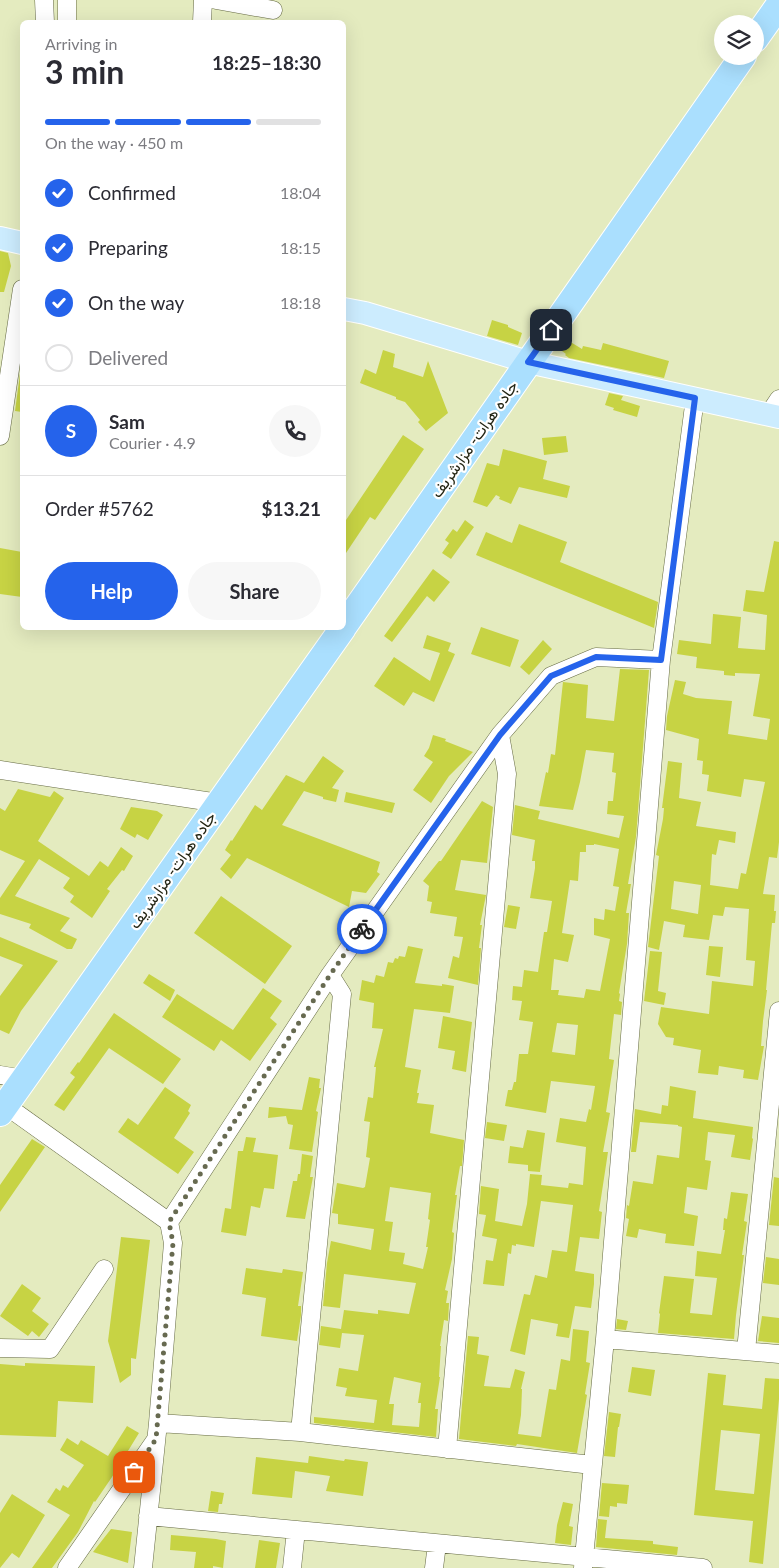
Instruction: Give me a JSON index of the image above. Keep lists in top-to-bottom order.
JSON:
{
  "streets": {
    "highway": ["جاده هرات- مزارشریف"]
  },
  "page": {
    "heading": ["3 min", "Arriving in", "18:25–18:30"],
    "panel": [
      "Sam",
      "Courier · 4.9",
      "Order #5762",
      "$13.21"
    ],
    "bar": "On the way · 450 m",
    "list": [
      ["Confirmed", "18:04"],
      ["Preparing", "18:15"],
      ["On the way", "18:18"],
      "Delivered"
    ],
    "round": "S",
    "buttons": ["Help", "Share"]
  }
}
